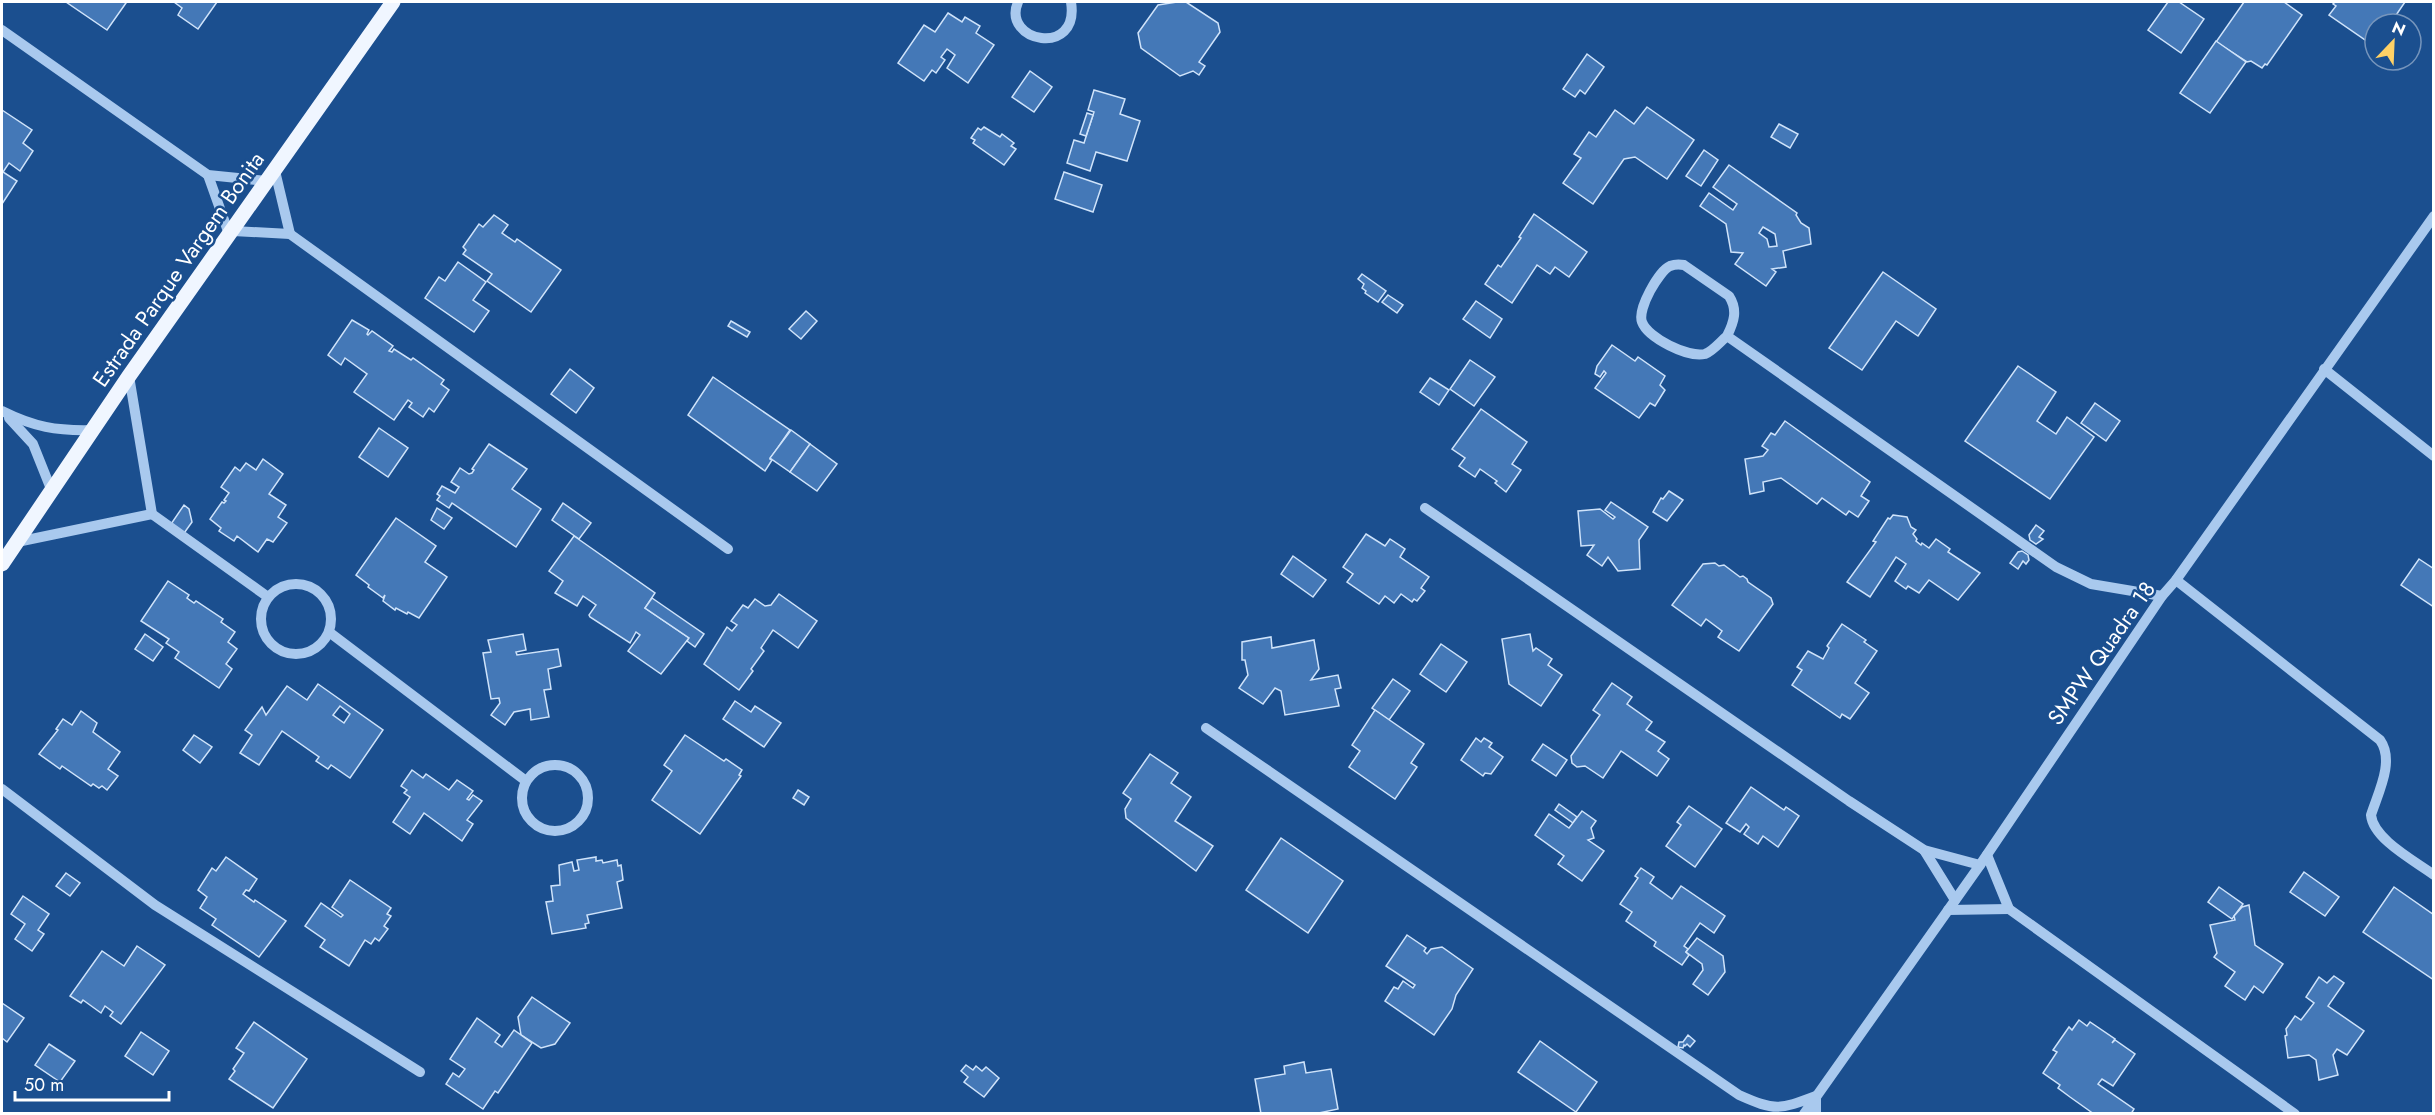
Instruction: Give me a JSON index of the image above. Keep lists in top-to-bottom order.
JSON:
{
  "streets": {
    "main road": ["Estrada Parque Vargem Bonita"],
    "street": ["SMPW Quadra 18"]
  },
  "scale_bar": "50 m",
  "north": "top right"
}
